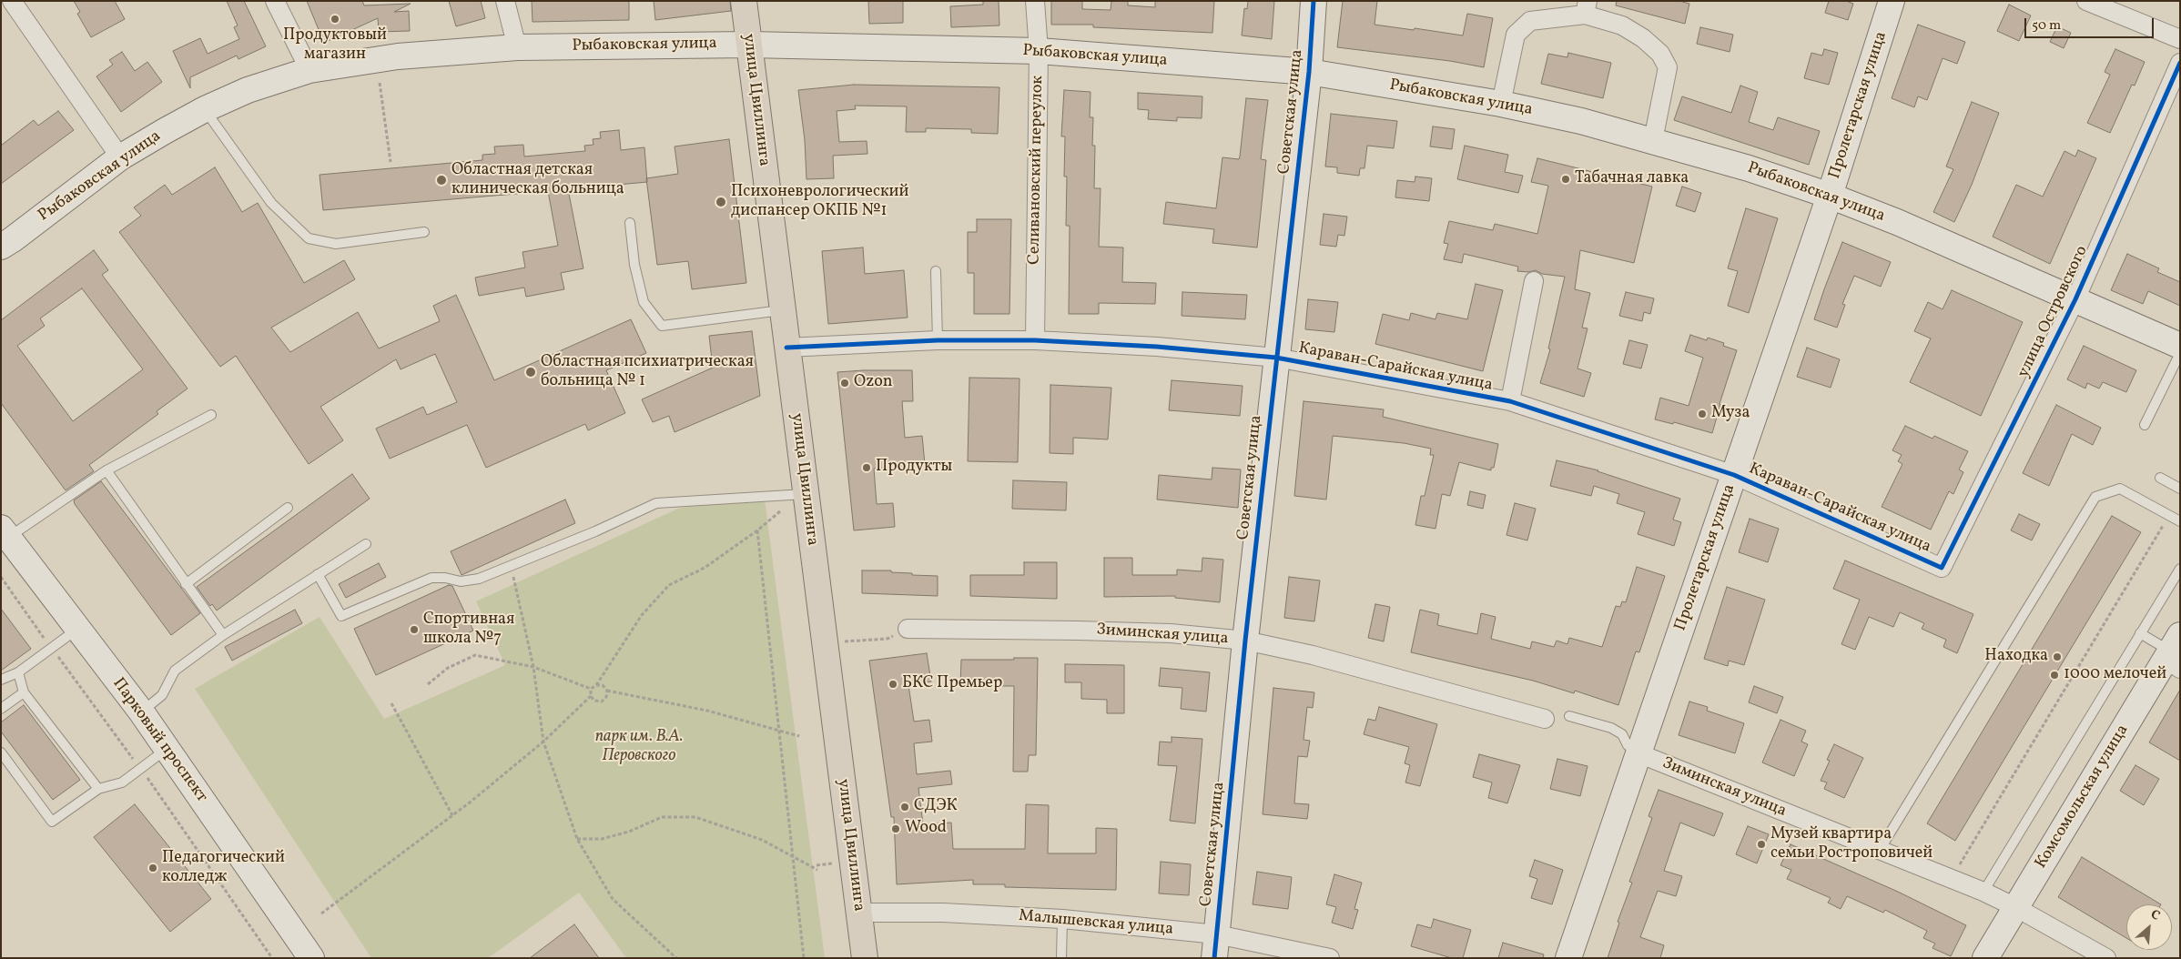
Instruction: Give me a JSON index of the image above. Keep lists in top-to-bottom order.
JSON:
{
  "streets": {
    "main road": [
      "Рыбаковская улица",
      "улица Цвиллинга",
      "Пролетарская улица",
      "Советская улица",
      "Парковый проспект",
      "Комсомольская улица"
    ],
    "street": [
      "Селивановский переулок",
      "улица Островского",
      "Караван-Сарайская улица",
      "Зиминская улица",
      "Малышевская улица"
    ]
  },
  "crossings": [
    ["Рыбаковская улица", "улица Цвиллинга"],
    ["Рыбаковская улица", "Пролетарская улица"],
    ["Рыбаковская улица", "Советская улица"],
    ["Рыбаковская улица", "Селивановский переулок"],
    ["Рыбаковская улица", "улица Островского"],
    ["улица Цвиллинга", "Караван-Сарайская улица"],
    ["улица Цвиллинга", "Малышевская улица"],
    ["Пролетарская улица", "Караван-Сарайская улица"],
    ["Пролетарская улица", "Зиминская улица"],
    ["Советская улица", "Караван-Сарайская улица"],
    ["Советская улица", "Зиминская улица"],
    ["Советская улица", "Малышевская улица"],
    ["Селивановский переулок", "Караван-Сарайская улица"],
    ["улица Островского", "Караван-Сарайская улица"],
    ["Зиминская улица", "Комсомольская улица"]
  ],
  "parks": ["парк им. В.А. Перовского"],
  "places": [
    "Продуктовый магазин",
    "Табачная лавка",
    "Областная детская клиническая больница",
    "Психоневрологический диспансер ОКПБ №1",
    "Областная психиатрическая больница № 1",
    "Ozon",
    "Муза",
    "Продукты",
    "Спортивная школа №7",
    "Находка",
    "1000 мелочей",
    "БКС Премьер",
    "СДЭК",
    "Wood",
    "Музей квартира семьи Ростроповичей",
    "Педагогический колледж"
  ],
  "scale_bar": "50 m",
  "north": "top right"
}
